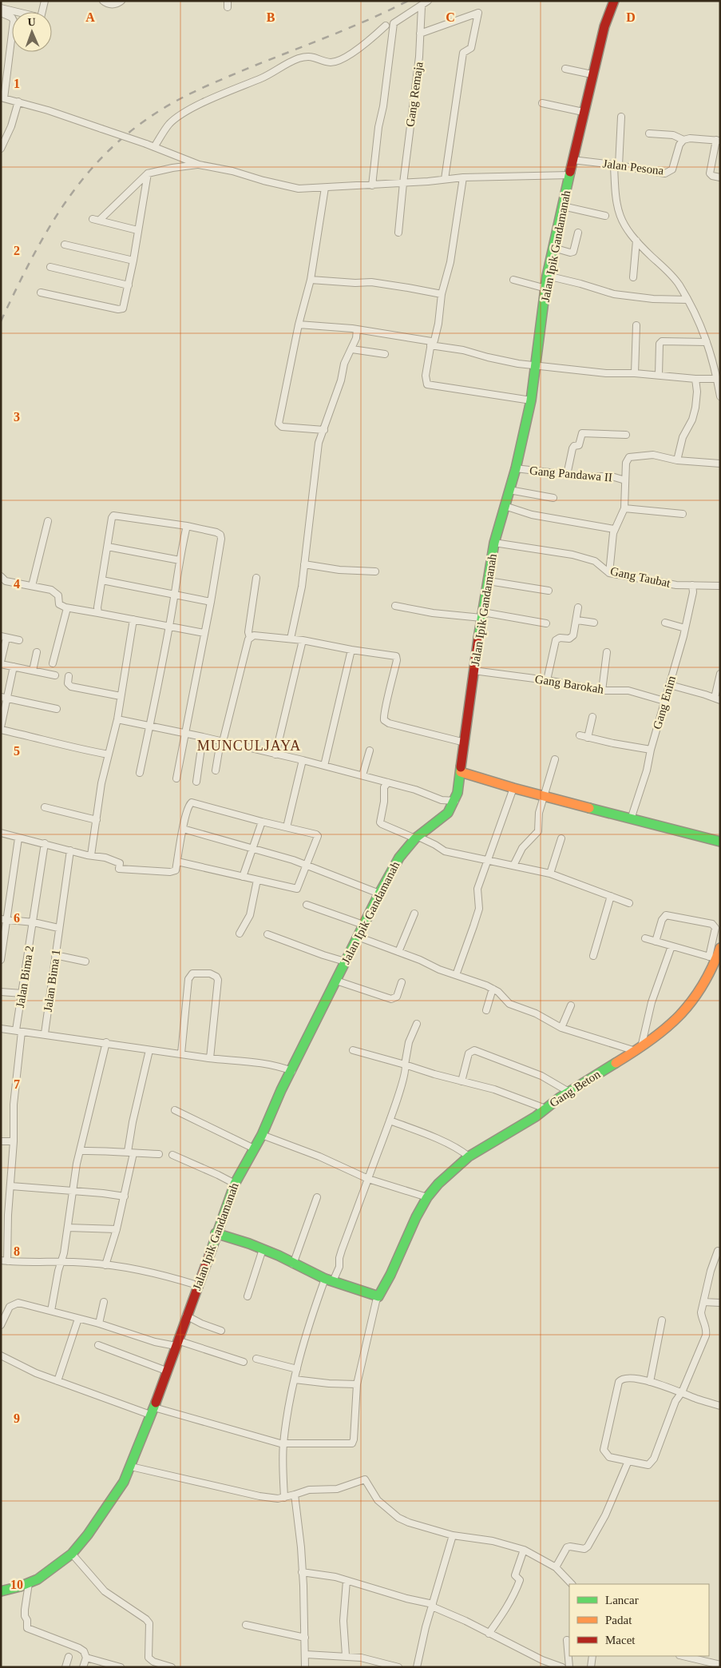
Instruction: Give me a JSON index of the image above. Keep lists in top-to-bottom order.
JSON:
{
  "streets": {
    "street": [
      "Gang Remaja",
      "Jalan Pesona",
      "Jalan Ipik Gandamanah",
      "Gang Pandawa II",
      "Gang Taubat",
      "Gang Barokah",
      "Gang Enim",
      "Jalan Bima 2",
      "Jalan Bima 1",
      "Gang Beton"
    ]
  },
  "crossings": [
    ["Jalan Pesona", "Jalan Ipik Gandamanah"],
    ["Jalan Ipik Gandamanah", "Gang Pandawa II"],
    ["Jalan Ipik Gandamanah", "Gang Taubat"],
    ["Jalan Ipik Gandamanah", "Gang Barokah"],
    ["Gang Taubat", "Gang Enim"],
    ["Gang Barokah", "Gang Enim"]
  ],
  "districts": ["MUNCULJAYA"],
  "legend": ["Lancar", "Padat", "Macet"],
  "north": "top",
  "grid": {
    "columns": [
      "A",
      "B",
      "C",
      "D"
    ],
    "rows": [
      "1",
      "2",
      "3",
      "4",
      "5",
      "6",
      "7",
      "8",
      "9",
      "10"
    ]
  }
}
